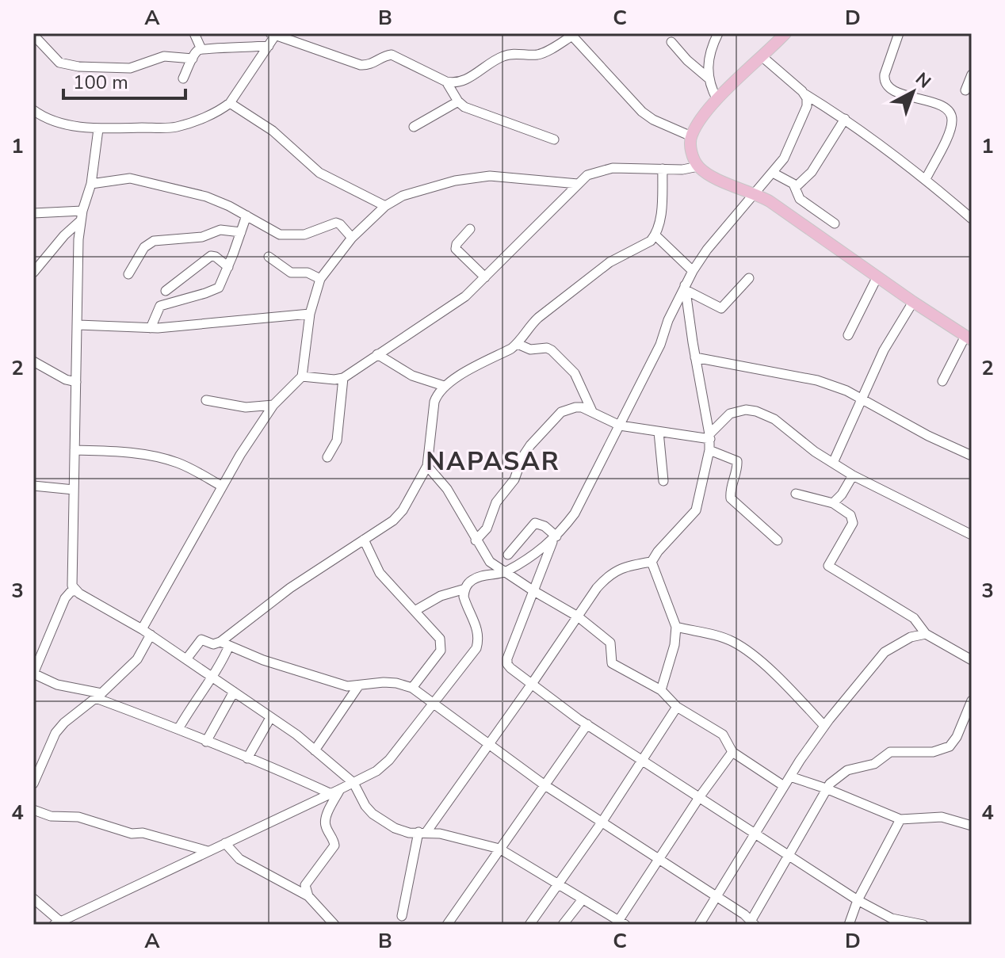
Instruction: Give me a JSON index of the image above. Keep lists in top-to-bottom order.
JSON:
{
  "districts": ["NAPASAR"],
  "scale_bar": "100 m",
  "north": "top right",
  "grid": {
    "columns": [
      "A",
      "B",
      "C",
      "D"
    ],
    "rows": [
      "1",
      "2",
      "3",
      "4"
    ]
  }
}
